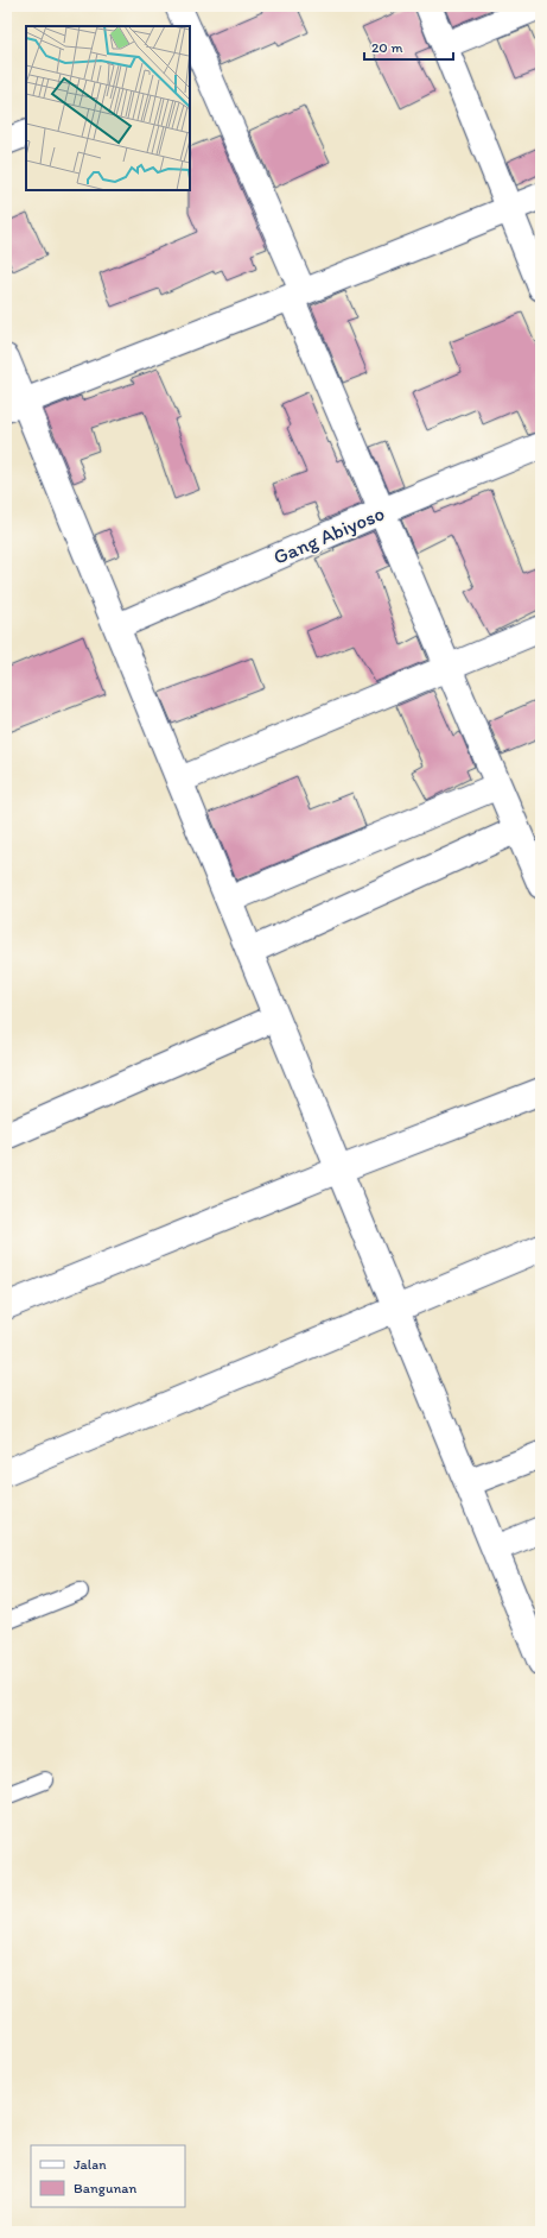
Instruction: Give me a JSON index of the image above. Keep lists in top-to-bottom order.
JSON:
{
  "streets": {
    "street": ["Gang Abiyoso"]
  },
  "legend": ["Jalan", "Bangunan"],
  "scale_bar": "20 m"
}
